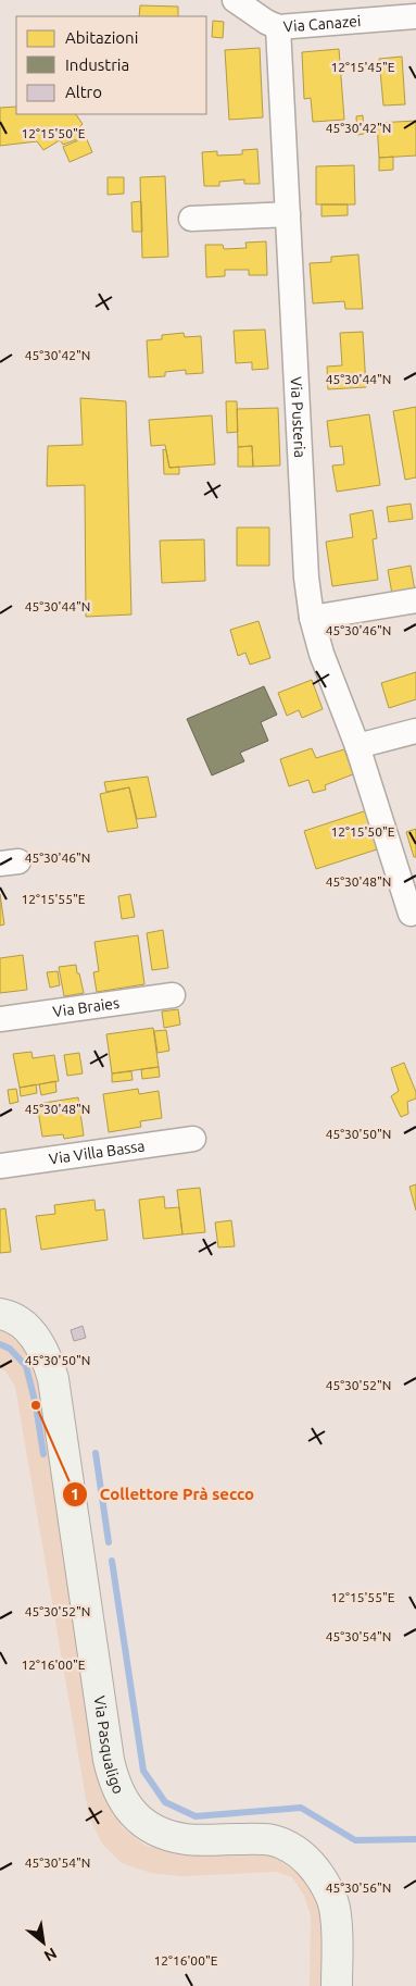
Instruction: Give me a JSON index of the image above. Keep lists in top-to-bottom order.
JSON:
{
  "streets": {
    "street": [
      "Via Canazei",
      "Via Pusteria",
      "Via Braies",
      "Via Villa Bassa",
      "Via Pasqualigo"
    ]
  },
  "crossings": [
    ["Via Canazei", "Via Pusteria"]
  ],
  "places": ["Collettore Prà secco"],
  "legend": ["Abitazioni", "Industria", "Altro"],
  "north": "bottom right",
  "coordinates": [
    "12°15'45\"E",
    "45°30'42\"N",
    "12°15'50\"E",
    "45°30'44\"N",
    "45°30'46\"N",
    "45°30'48\"N",
    "12°15'55\"E",
    "45°30'50\"N",
    "45°30'52\"N",
    "45°30'54\"N",
    "12°16'00\"E",
    "45°30'56\"N"
  ]
}
